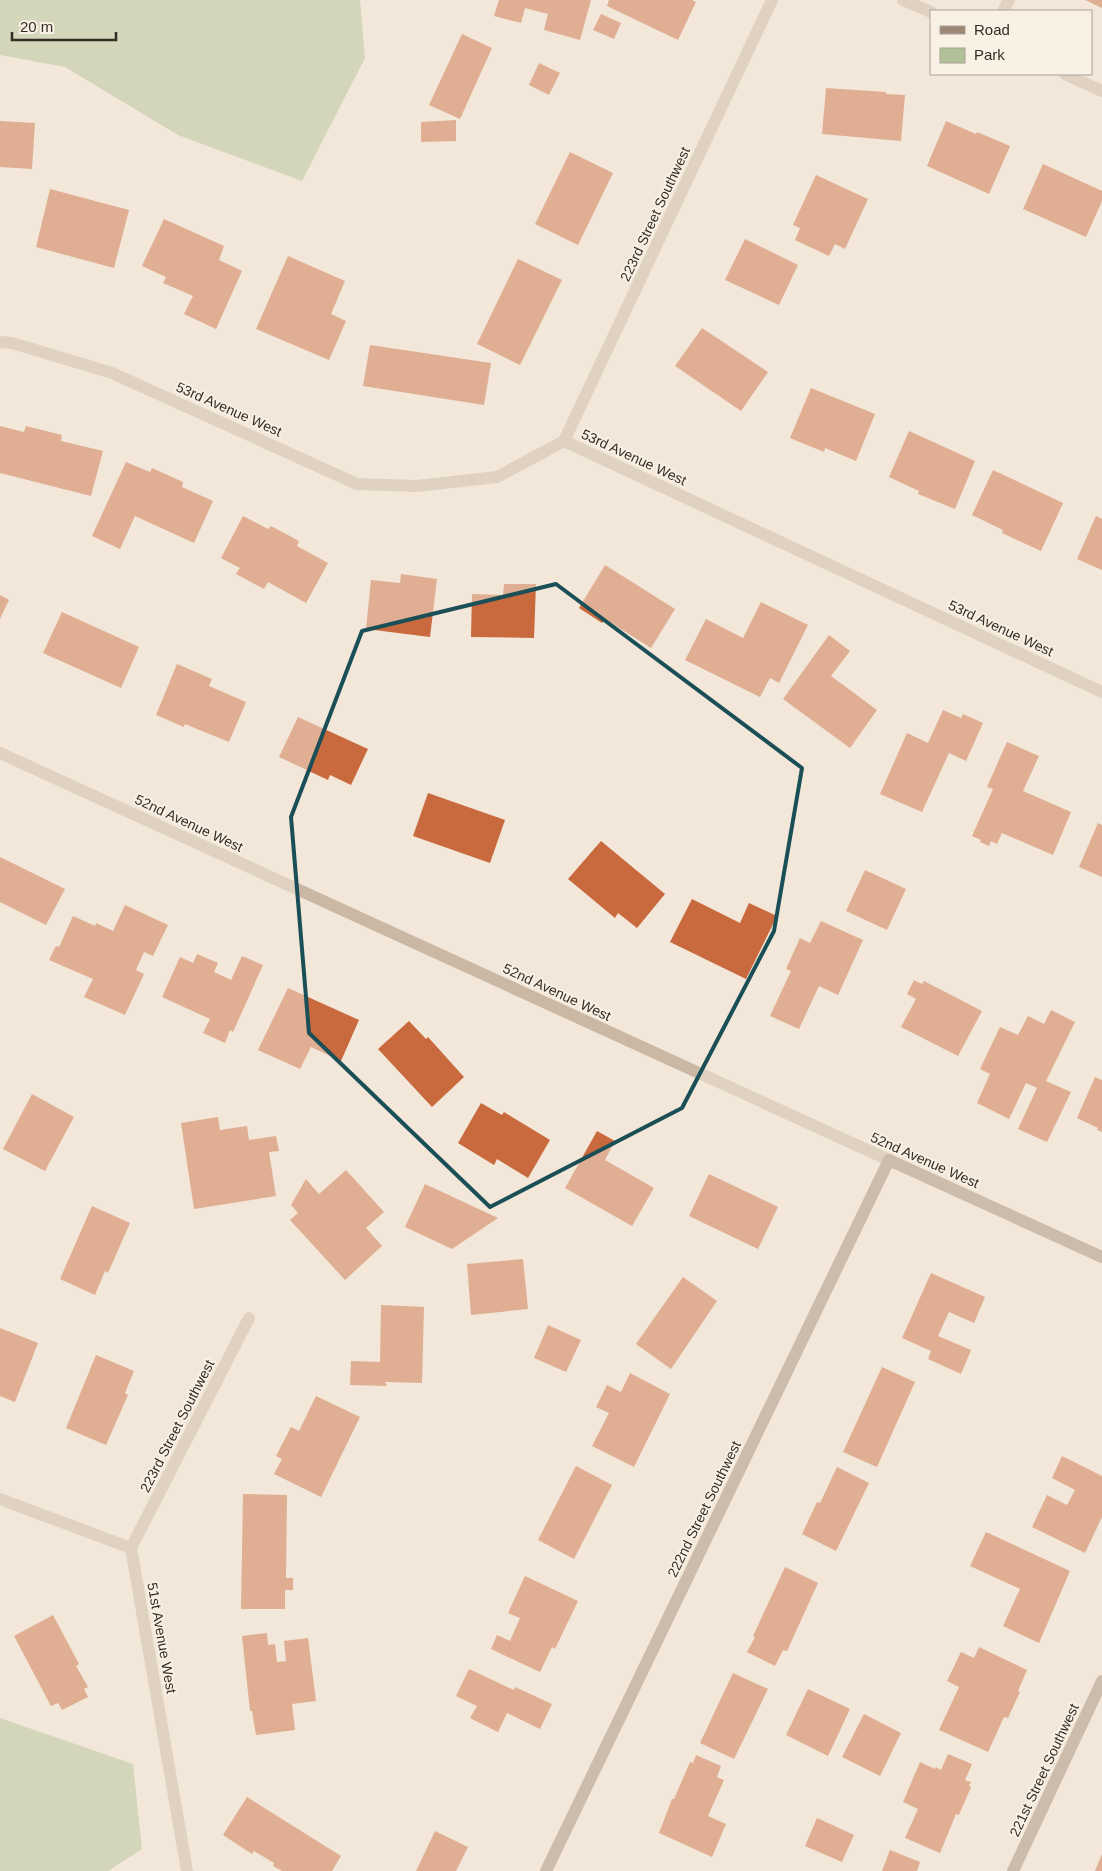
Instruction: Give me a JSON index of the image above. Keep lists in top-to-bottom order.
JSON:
{
  "streets": {
    "street": [
      "223rd Street Southwest",
      "53rd Avenue West",
      "52nd Avenue West",
      "222nd Street Southwest",
      "51st Avenue West",
      "221st Street Southwest"
    ]
  },
  "crossings": [
    ["223rd Street Southwest", "53rd Avenue West"],
    ["223rd Street Southwest", "51st Avenue West"],
    ["52nd Avenue West", "222nd Street Southwest"]
  ],
  "legend": ["Road", "Park"],
  "scale_bar": "20 m"
}
